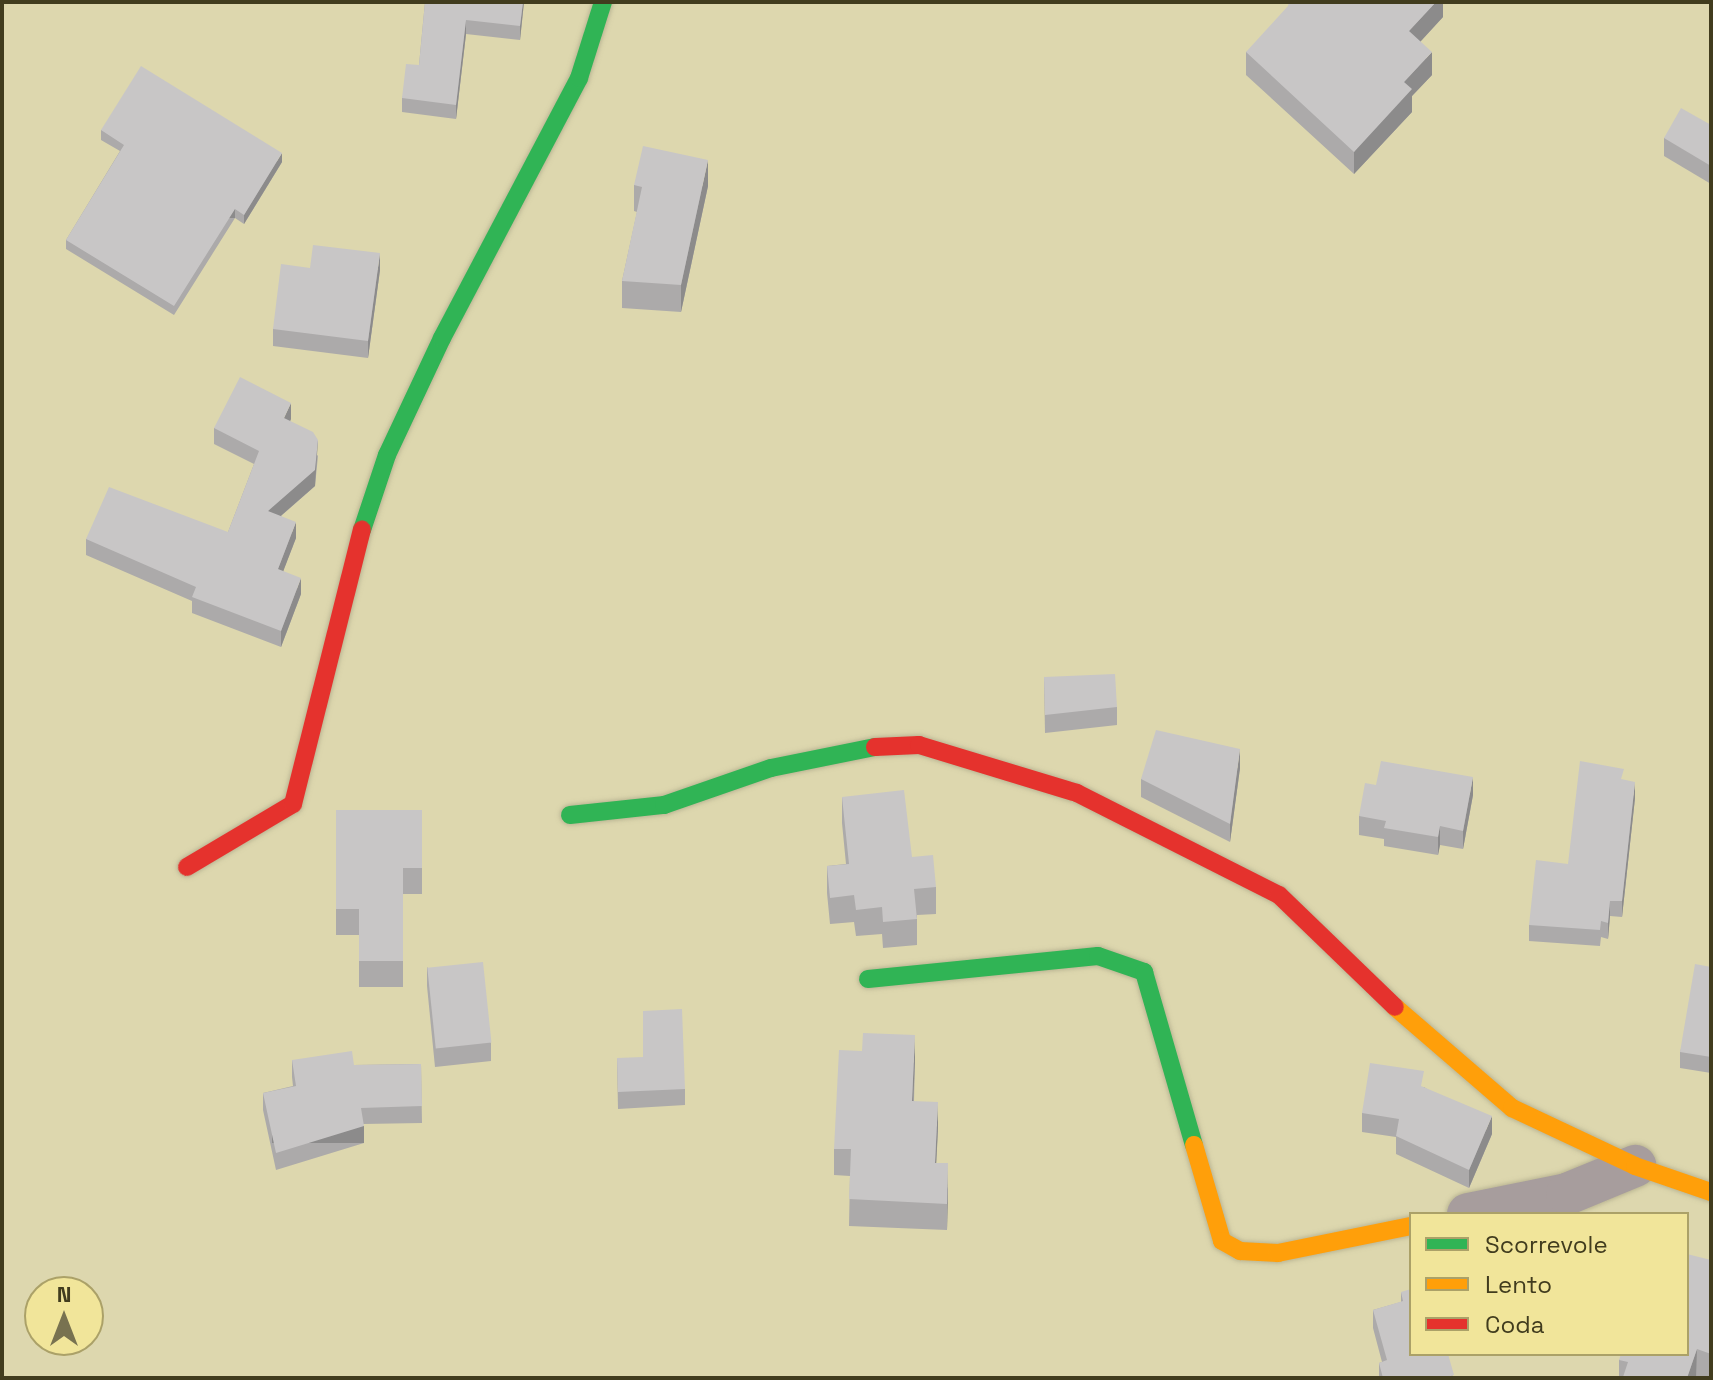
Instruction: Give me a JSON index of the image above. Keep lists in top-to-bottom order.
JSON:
{
  "legend": ["Scorrevole", "Lento", "Coda"],
  "north": "top"
}
